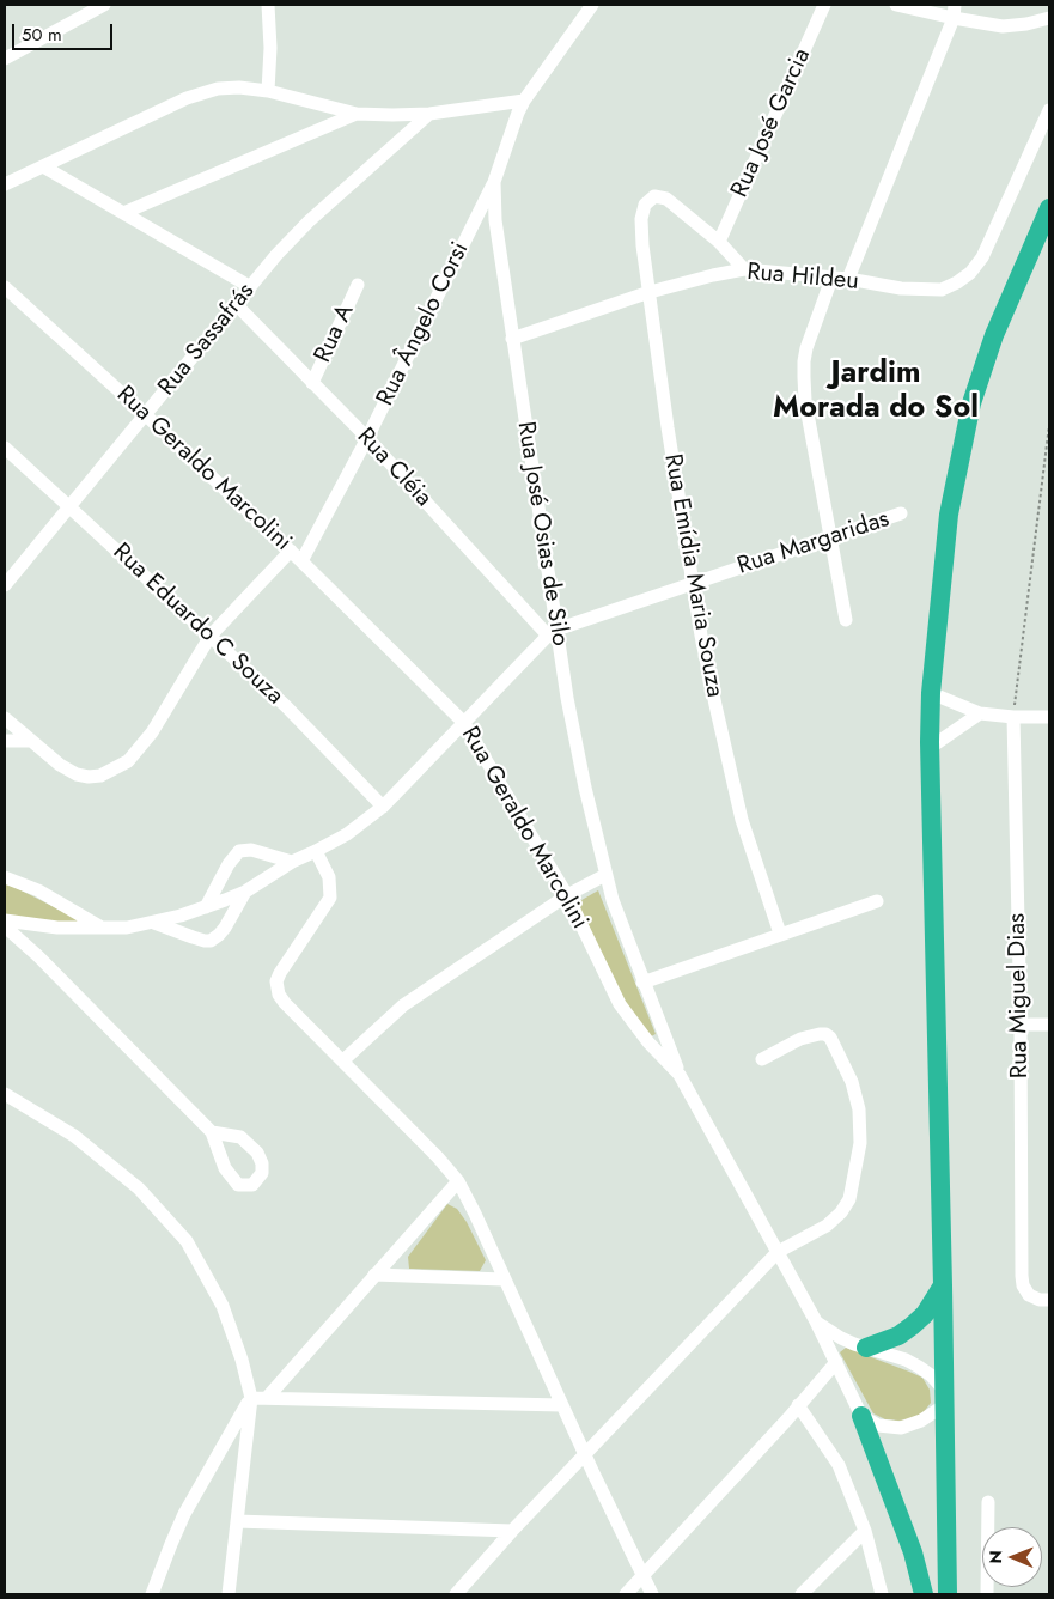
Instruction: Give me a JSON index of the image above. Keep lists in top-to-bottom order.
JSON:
{
  "streets": {
    "street": [
      "Rua José Garcia",
      "Rua Hildeu",
      "Rua Ângelo Corsi",
      "Rua A",
      "Rua Sassafrás",
      "Rua Cléia",
      "Rua Geraldo Marcolini",
      "Rua José Osias de Silo",
      "Rua Margaridas",
      "Rua Emídia Maria Souza",
      "Rua Eduardo C Souza",
      "Rua Miguel Dias"
    ]
  },
  "crossings": [
    ["Rua José Garcia", "Rua Emídia Maria Souza"],
    ["Rua Hildeu", "Rua José Osias de Silo"],
    ["Rua Hildeu", "Rua Emídia Maria Souza"],
    ["Rua Ângelo Corsi", "Rua Cléia"],
    ["Rua Ângelo Corsi", "Rua Geraldo Marcolini"],
    ["Rua Ângelo Corsi", "Rua José Osias de Silo"],
    ["Rua A", "Rua Cléia"],
    ["Rua Sassafrás", "Rua Cléia"],
    ["Rua Sassafrás", "Rua Geraldo Marcolini"],
    ["Rua Sassafrás", "Rua Eduardo C Souza"],
    ["Rua Cléia", "Rua José Osias de Silo"],
    ["Rua Cléia", "Rua Margaridas"],
    ["Rua Geraldo Marcolini", "Rua José Osias de Silo"],
    ["Rua José Osias de Silo", "Rua Margaridas"],
    ["Rua Margaridas", "Rua Emídia Maria Souza"]
  ],
  "districts": ["Jardim Morada do Sol"],
  "scale_bar": "50 m",
  "north": "left"
}
